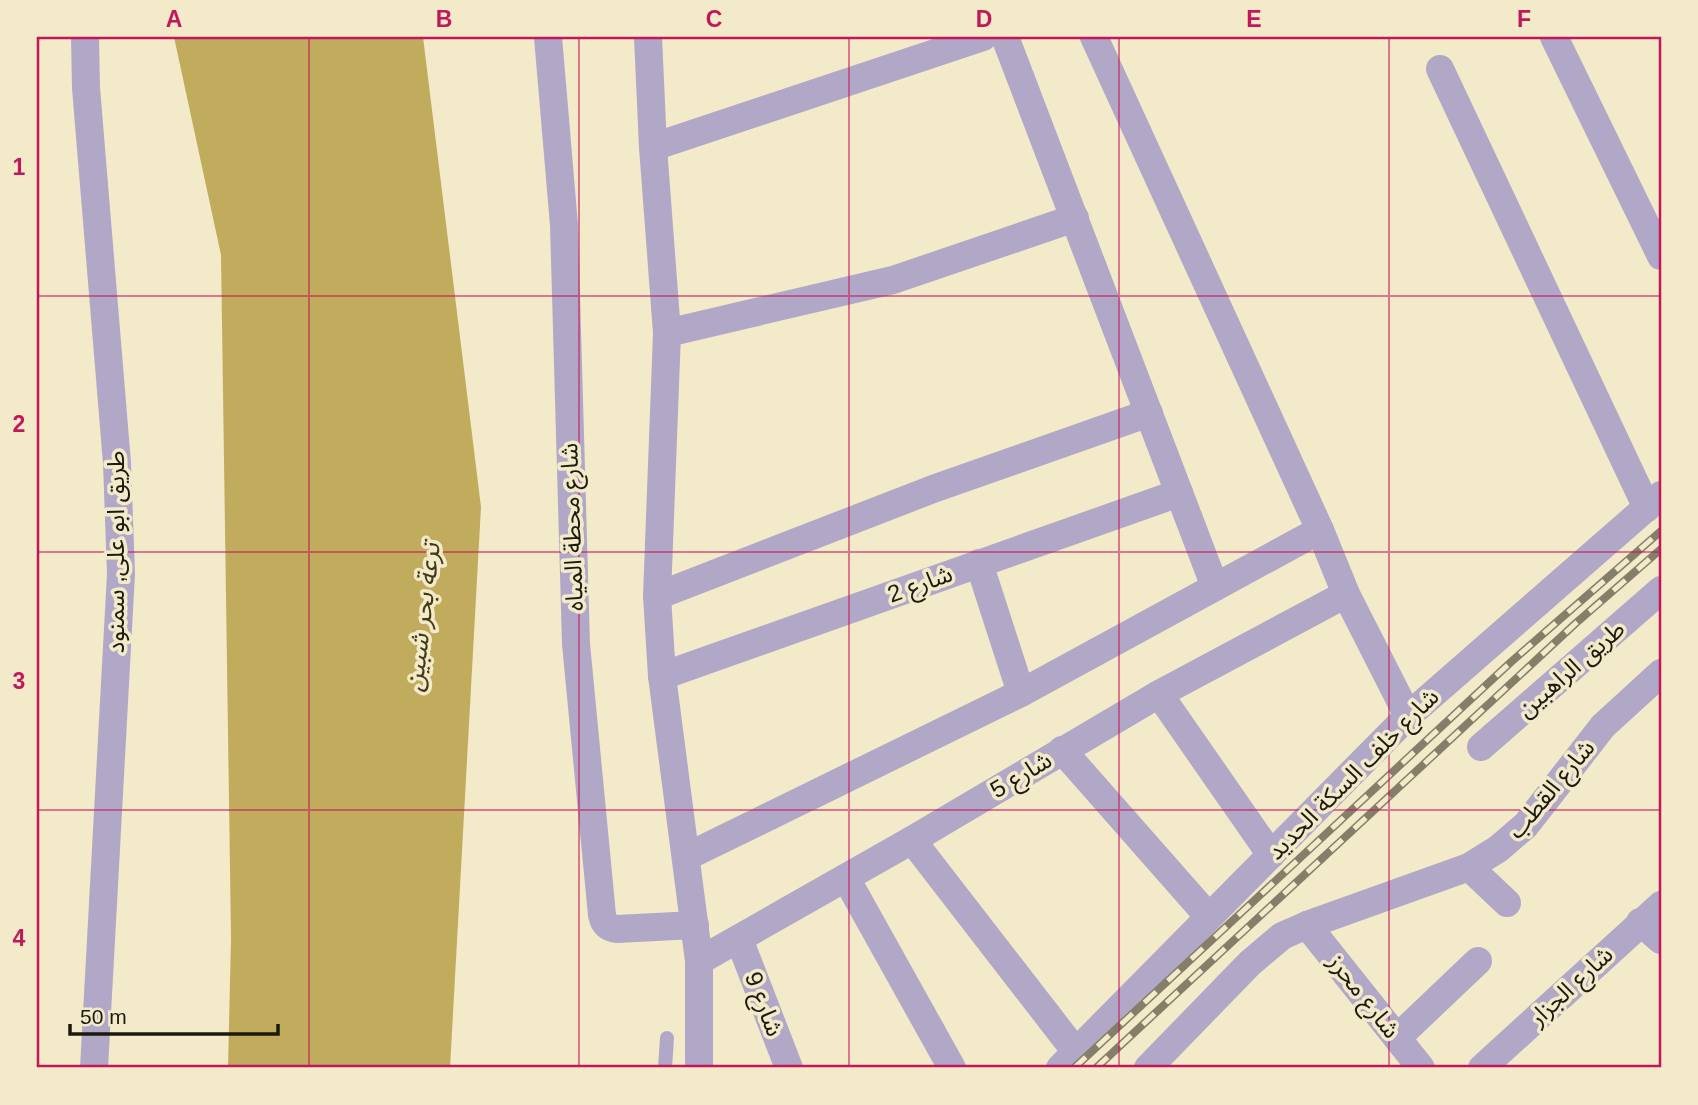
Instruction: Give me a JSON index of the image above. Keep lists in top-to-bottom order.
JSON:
{
  "streets": {
    "street": [
      "شارع محطة المياه",
      "طريق ابو على, سمنود",
      "شارع 2",
      "طريق الراهبين",
      "شارع خلف السكة الحديد",
      "شارع 5",
      "شارع القطب",
      "شارع الجزار",
      "شارع محرز",
      "شارع 9"
    ]
  },
  "crossings": [
    ["شارع 5", "شارع 9"],
    ["شارع القطب", "شارع محرز"]
  ],
  "water": ["ترعة بحر شبين"],
  "scale_bar": "50 m",
  "grid": {
    "columns": [
      "A",
      "B",
      "C",
      "D",
      "E",
      "F"
    ],
    "rows": [
      "1",
      "2",
      "3",
      "4"
    ]
  }
}
